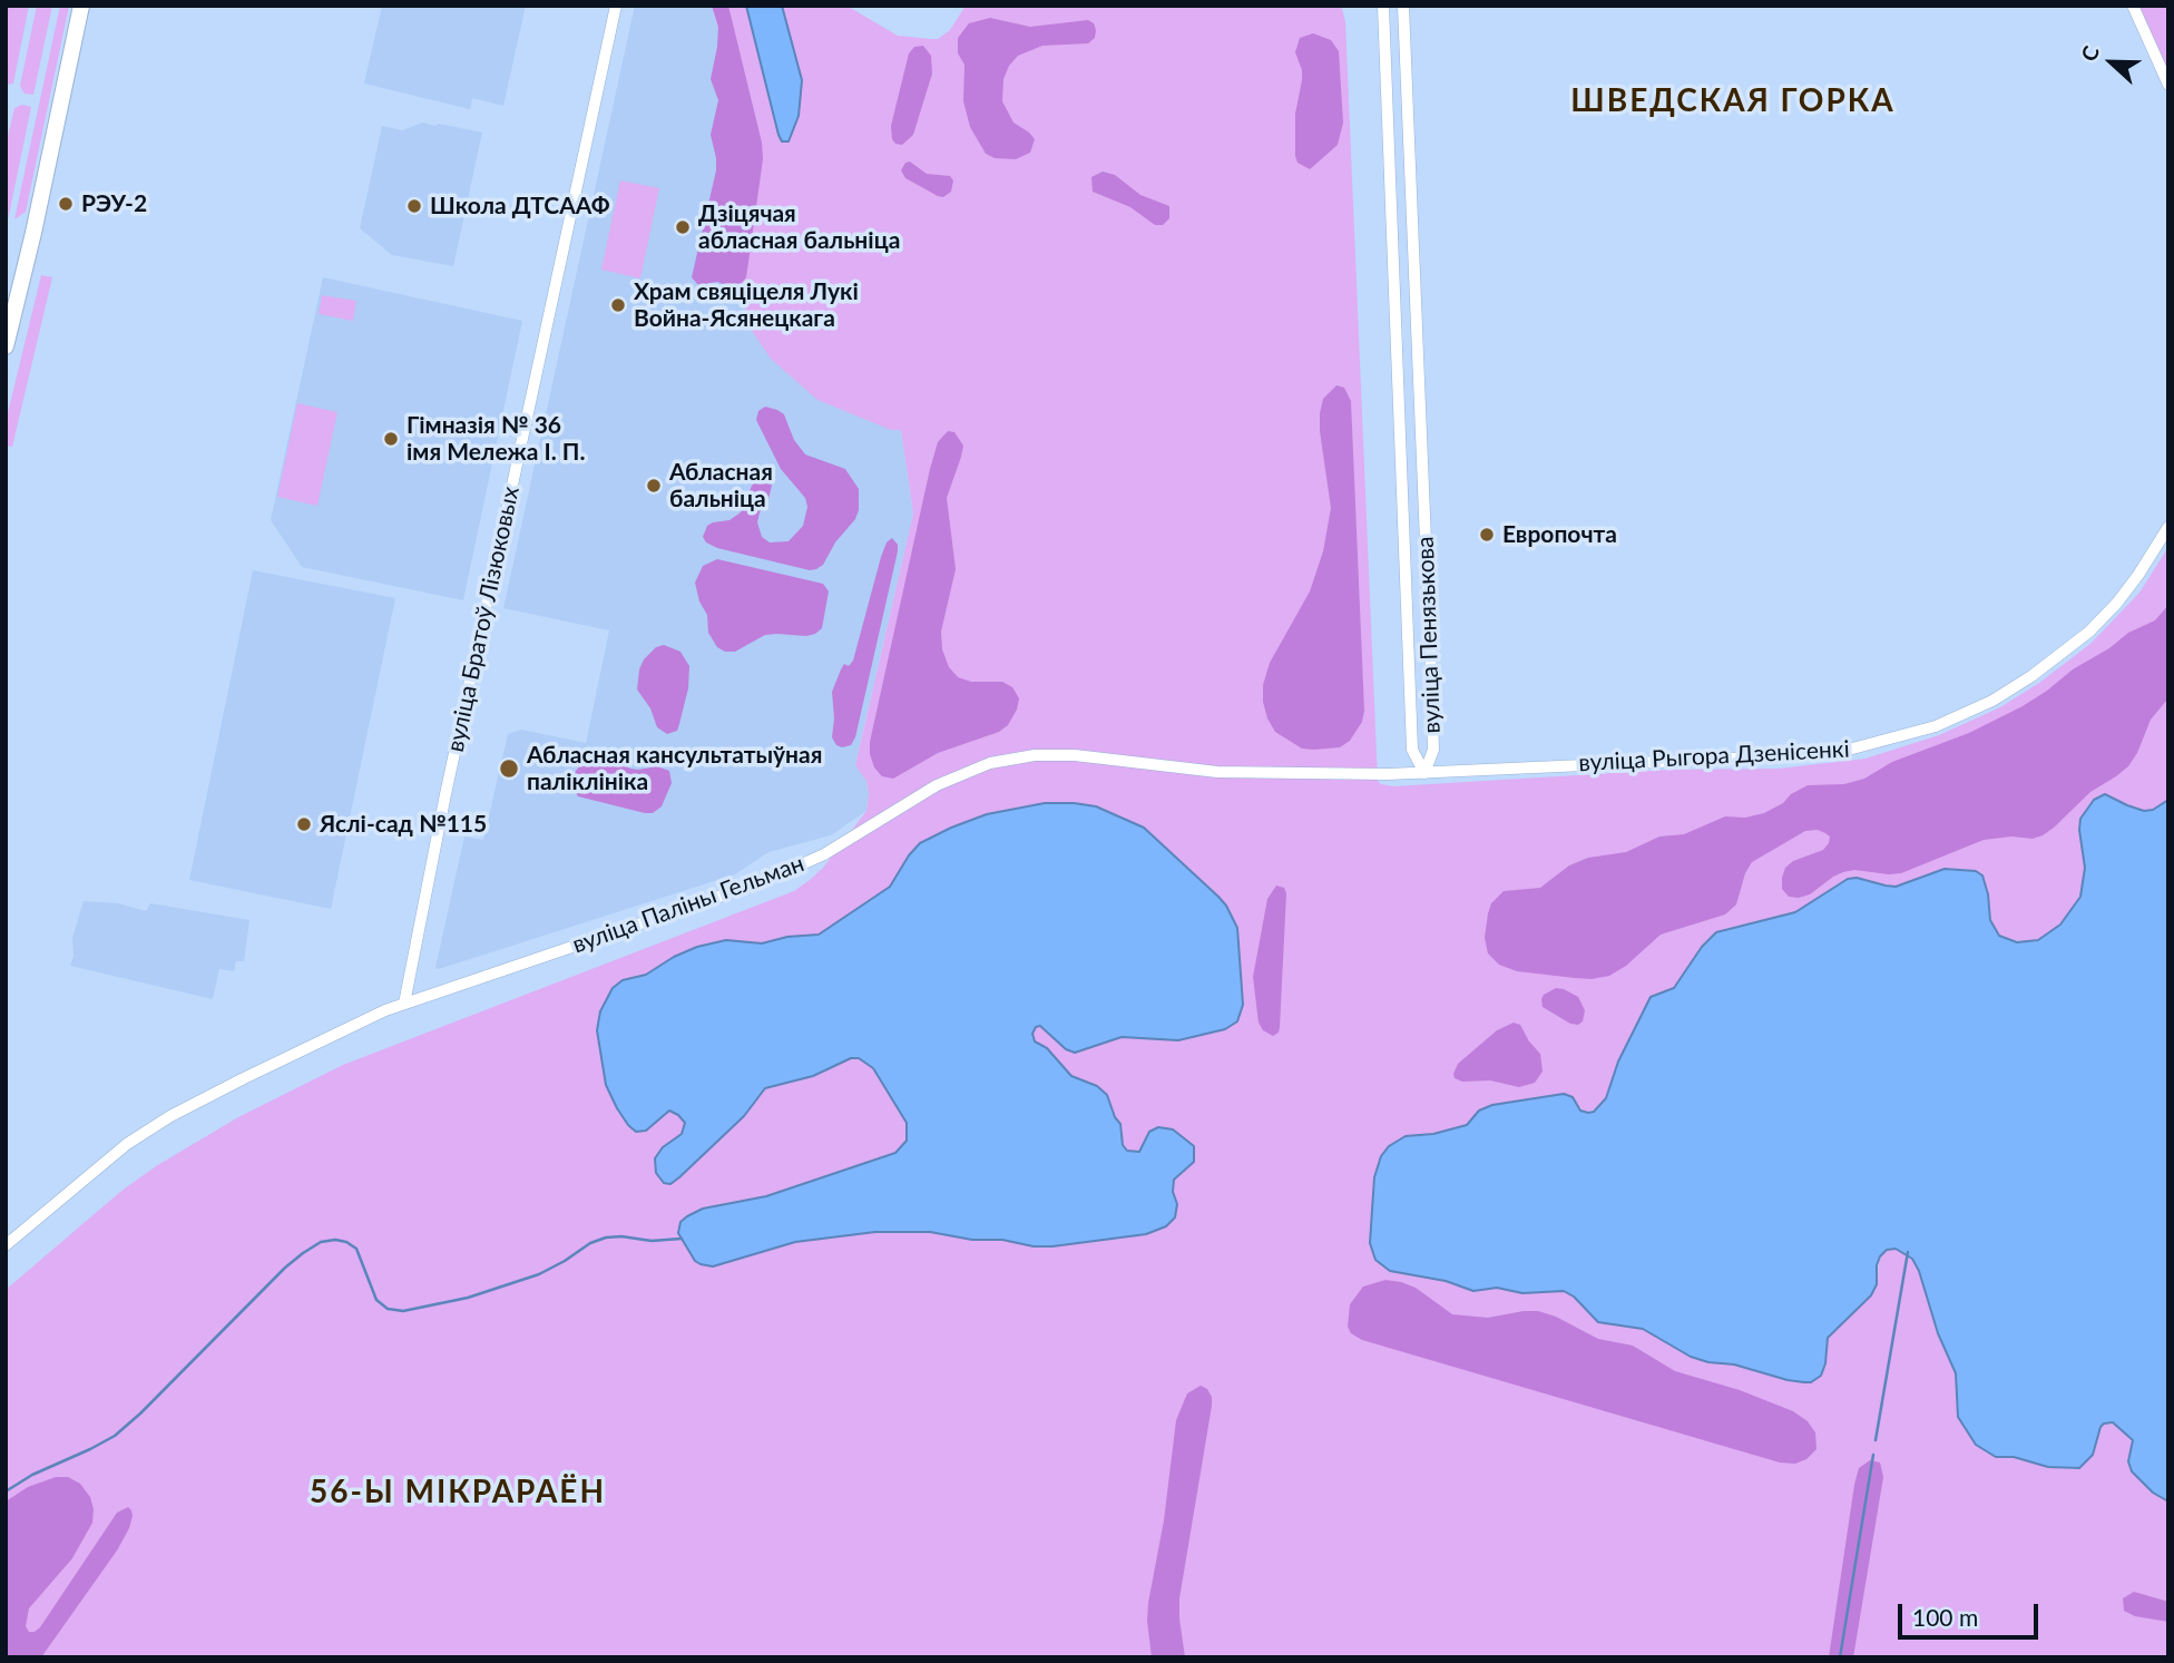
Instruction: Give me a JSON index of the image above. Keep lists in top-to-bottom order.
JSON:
{
  "streets": {
    "street": [
      "вуліца Братоў Лізюковых",
      "вуліца Пенязькова",
      "вуліца Рыгора Дзенісенкі",
      "вуліца Паліны Гельман"
    ]
  },
  "crossings": [
    ["вуліца Братоў Лізюковых", "вуліца Паліны Гельман"],
    ["вуліца Пенязькова", "вуліца Рыгора Дзенісенкі"],
    ["вуліца Пенязькова", "вуліца Паліны Гельман"],
    ["вуліца Рыгора Дзенісенкі", "вуліца Паліны Гельман"]
  ],
  "districts": ["ШВЕДСКАЯ ГОРКА", "56-Ы МІКРАРАЁН"],
  "places": [
    "РЭУ-2",
    "Школа ДТСААФ",
    "Дзіцячая абласная бальніца",
    "Храм свяціцеля Лукі Война-Ясянецкага",
    "Гімназія № 36 імя Мележа І. П.",
    "Абласная бальніца",
    "Европочта",
    "Абласная кансультатыўная паліклініка",
    "Яслі-сад №115"
  ],
  "scale_bar": "100 m",
  "north": "left"
}
